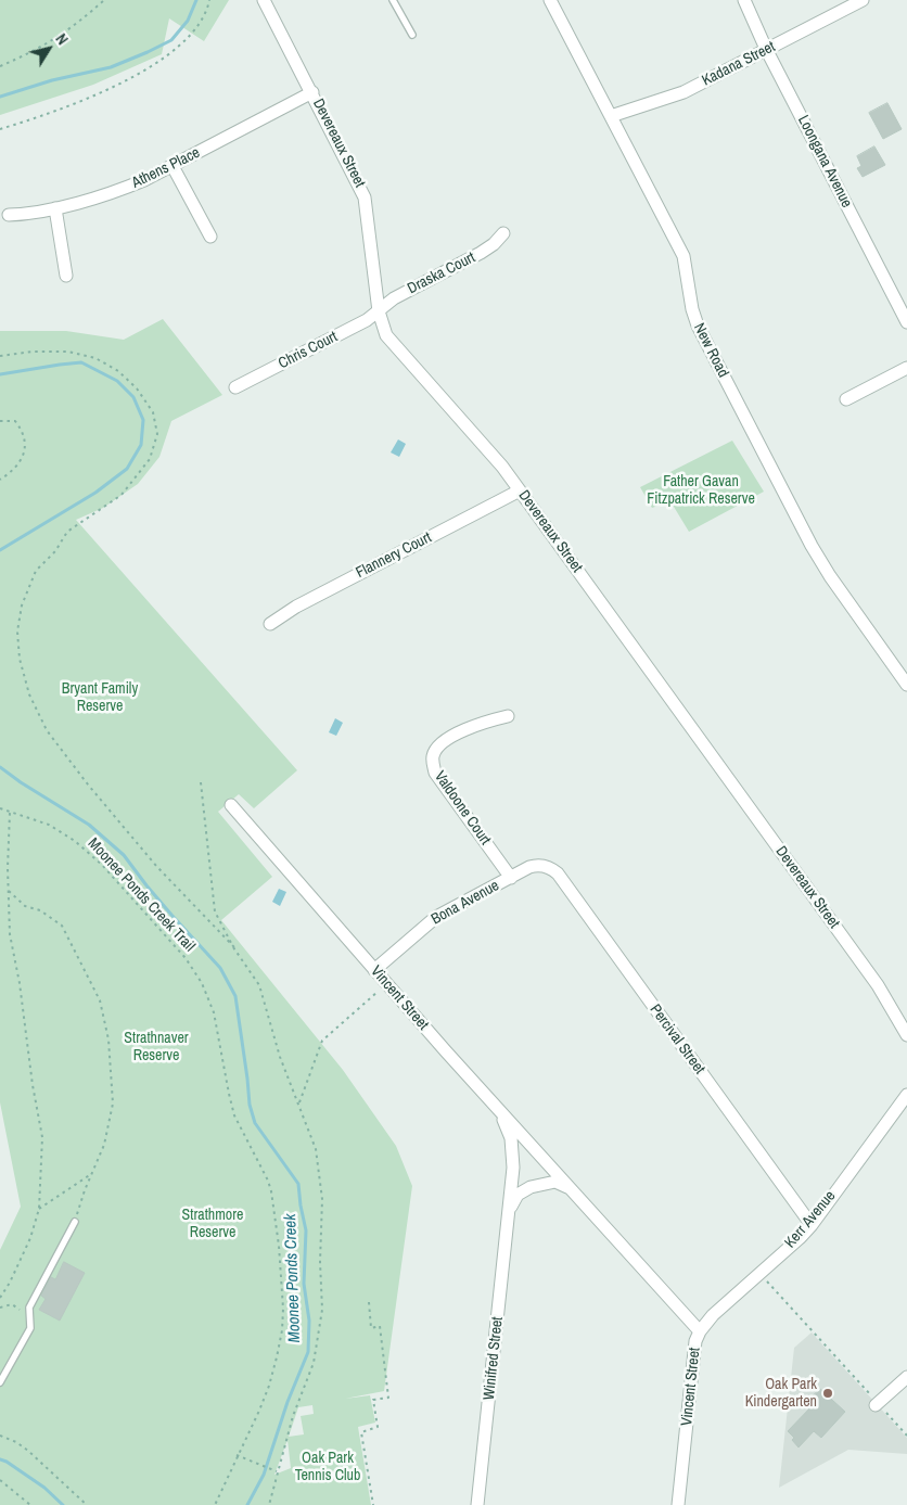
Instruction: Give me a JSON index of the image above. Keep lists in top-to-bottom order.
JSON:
{
  "streets": {
    "street": [
      "Kadana Street",
      "Devereaux Street",
      "Loongana Avenue",
      "Athens Place",
      "Draska Court",
      "Chris Court",
      "New Road",
      "Flannery Court",
      "Valdoone Court",
      "Bona Avenue",
      "Vincent Street",
      "Percival Street",
      "Kerr Avenue",
      "Winifred Street"
    ],
    "path": ["Moonee Ponds Creek Trail"]
  },
  "crossings": [
    ["Kadana Street", "Loongana Avenue"],
    ["Kadana Street", "New Road"],
    ["Devereaux Street", "Athens Place"],
    ["Devereaux Street", "Draska Court"],
    ["Devereaux Street", "Chris Court"],
    ["Devereaux Street", "Flannery Court"],
    ["Draska Court", "Chris Court"],
    ["Valdoone Court", "Bona Avenue"],
    ["Bona Avenue", "Vincent Street"],
    ["Bona Avenue", "Percival Street"],
    ["Vincent Street", "Kerr Avenue"],
    ["Vincent Street", "Winifred Street"],
    ["Percival Street", "Kerr Avenue"]
  ],
  "water": ["Moonee Ponds Creek"],
  "parks": [
    "Father Gavan Fitzpatrick Reserve",
    "Bryant Family Reserve",
    "Strathnaver Reserve",
    "Strathmore Reserve",
    "Oak Park Tennis Club"
  ],
  "places": ["Oak Park Kindergarten"],
  "north": "top right"
}
